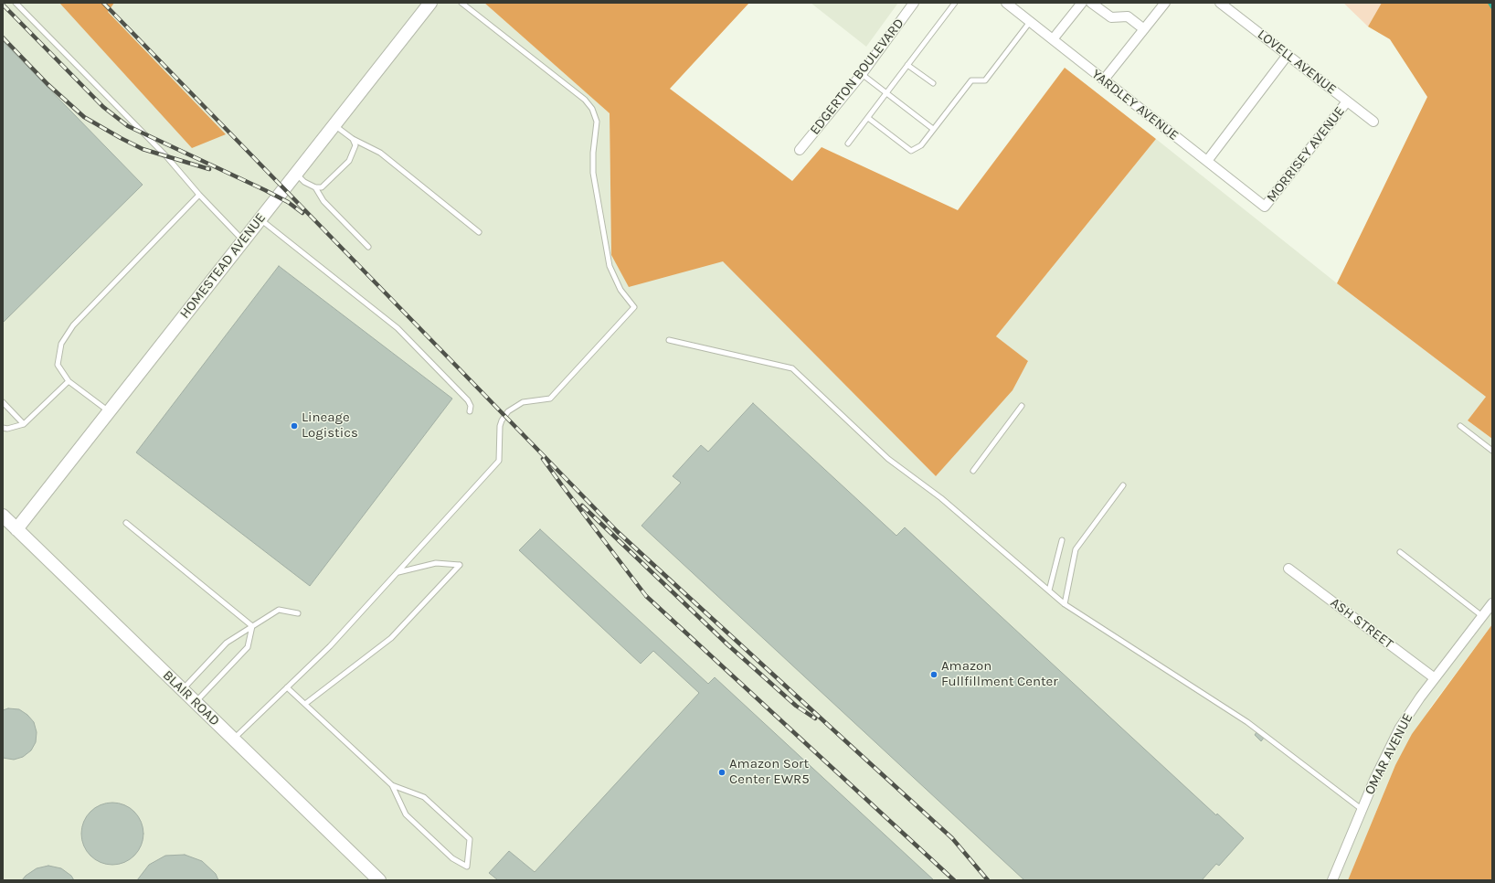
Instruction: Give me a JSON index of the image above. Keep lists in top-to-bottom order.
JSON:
{
  "streets": {
    "street": [
      "LOVELL AVENUE",
      "EDGERTON BOULEVARD",
      "YARDLEY AVENUE",
      "MORRISEY AVENUE",
      "HOMESTEAD AVENUE",
      "ASH STREET",
      "BLAIR ROAD",
      "OMAR AVENUE"
    ]
  },
  "crossings": [
    ["LOVELL AVENUE", "MORRISEY AVENUE"],
    ["YARDLEY AVENUE", "MORRISEY AVENUE"],
    ["HOMESTEAD AVENUE", "BLAIR ROAD"],
    ["ASH STREET", "OMAR AVENUE"]
  ],
  "places": ["Lineage Logistics", "Amazon Fullfillment Center", "Amazon Sort Center EWR5"]
}
